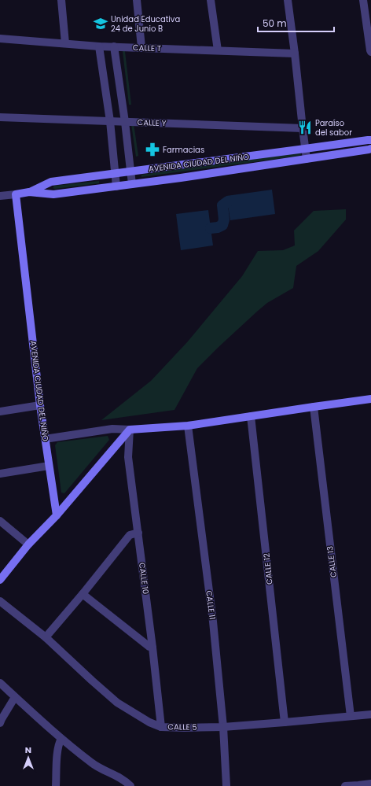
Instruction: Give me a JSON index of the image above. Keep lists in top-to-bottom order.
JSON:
{
  "streets": {
    "main road": ["AVENIDA CIUDAD DEL NIÑO"],
    "street": [
      "CALLE T",
      "CALLE Y",
      "CALLE 13",
      "CALLE 12",
      "CALLE 10",
      "CALLE 11",
      "CALLE 5"
    ]
  },
  "crossings": [
    ["CALLE 13", "CALLE 5"],
    ["CALLE 12", "CALLE 5"],
    ["CALLE 10", "CALLE 5"],
    ["CALLE 11", "CALLE 5"]
  ],
  "places": {
    "school or university": ["Unidad Educativa 24 de Junio B"],
    "restaurant": ["Paraíso del sabor"],
    "pharmacy": ["Farmacias"]
  },
  "scale_bar": "50 m",
  "north": "top"
}
